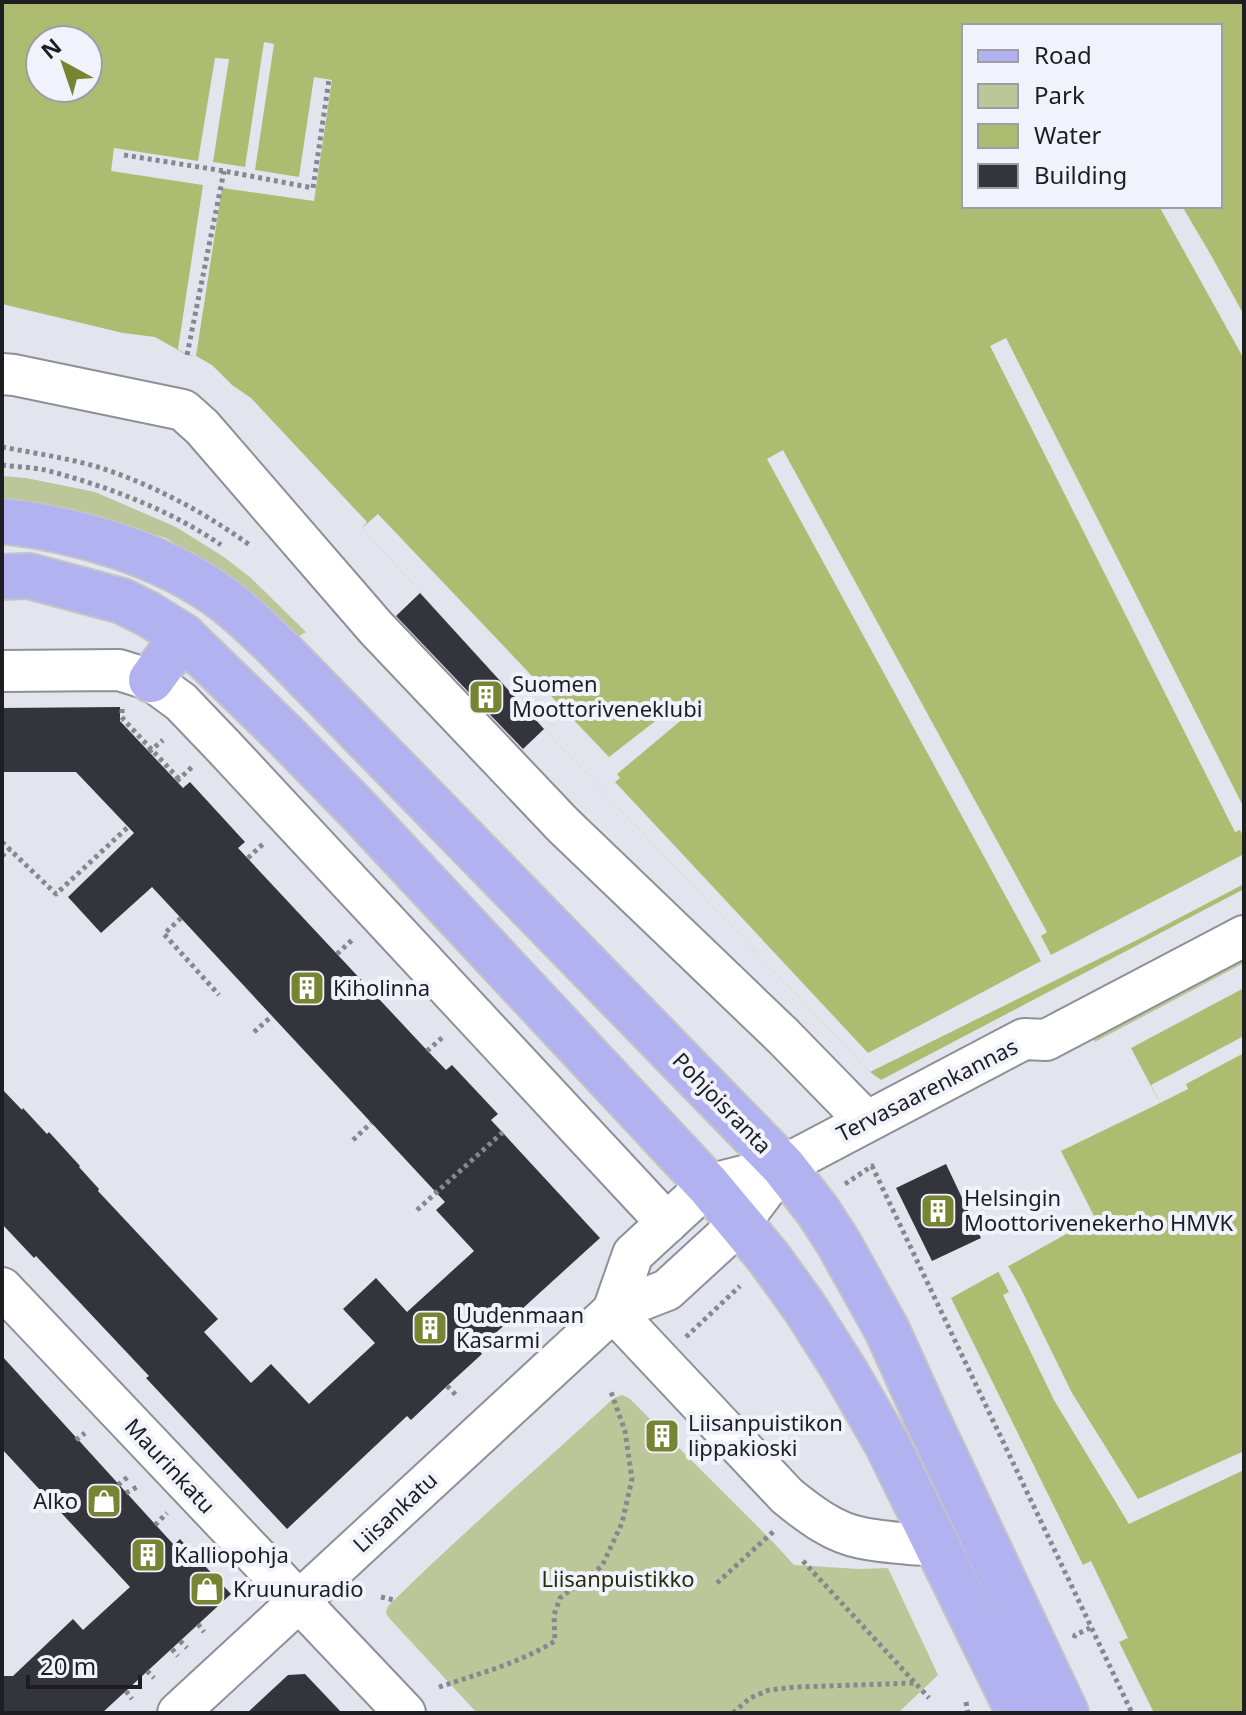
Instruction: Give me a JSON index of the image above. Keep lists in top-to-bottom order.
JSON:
{
  "streets": {
    "main road": ["Pohjoisranta"],
    "street": ["Tervasaarenkannas", "Maurinkatu", "Liisankatu"]
  },
  "crossings": [
    ["Tervasaarenkannas", "Pohjoisranta"],
    ["Tervasaarenkannas", "Liisankatu"],
    ["Pohjoisranta", "Liisankatu"],
    ["Maurinkatu", "Liisankatu"]
  ],
  "parks": ["Liisanpuistikko"],
  "places": {
    "building": [
      "Suomen Moottoriveneklubi",
      "Kiholinna",
      "Helsingin Moottorivenekerho HMVK",
      "Uudenmaan Kasarmi",
      "Liisanpuistikon lippakioski",
      "Kalliopohja"
    ],
    "shop": ["Alko", "Kruunuradio"]
  },
  "legend": [
    "Road",
    "Park",
    "Water",
    "Building"
  ],
  "scale_bar": "20 m",
  "north": "top left"
}
